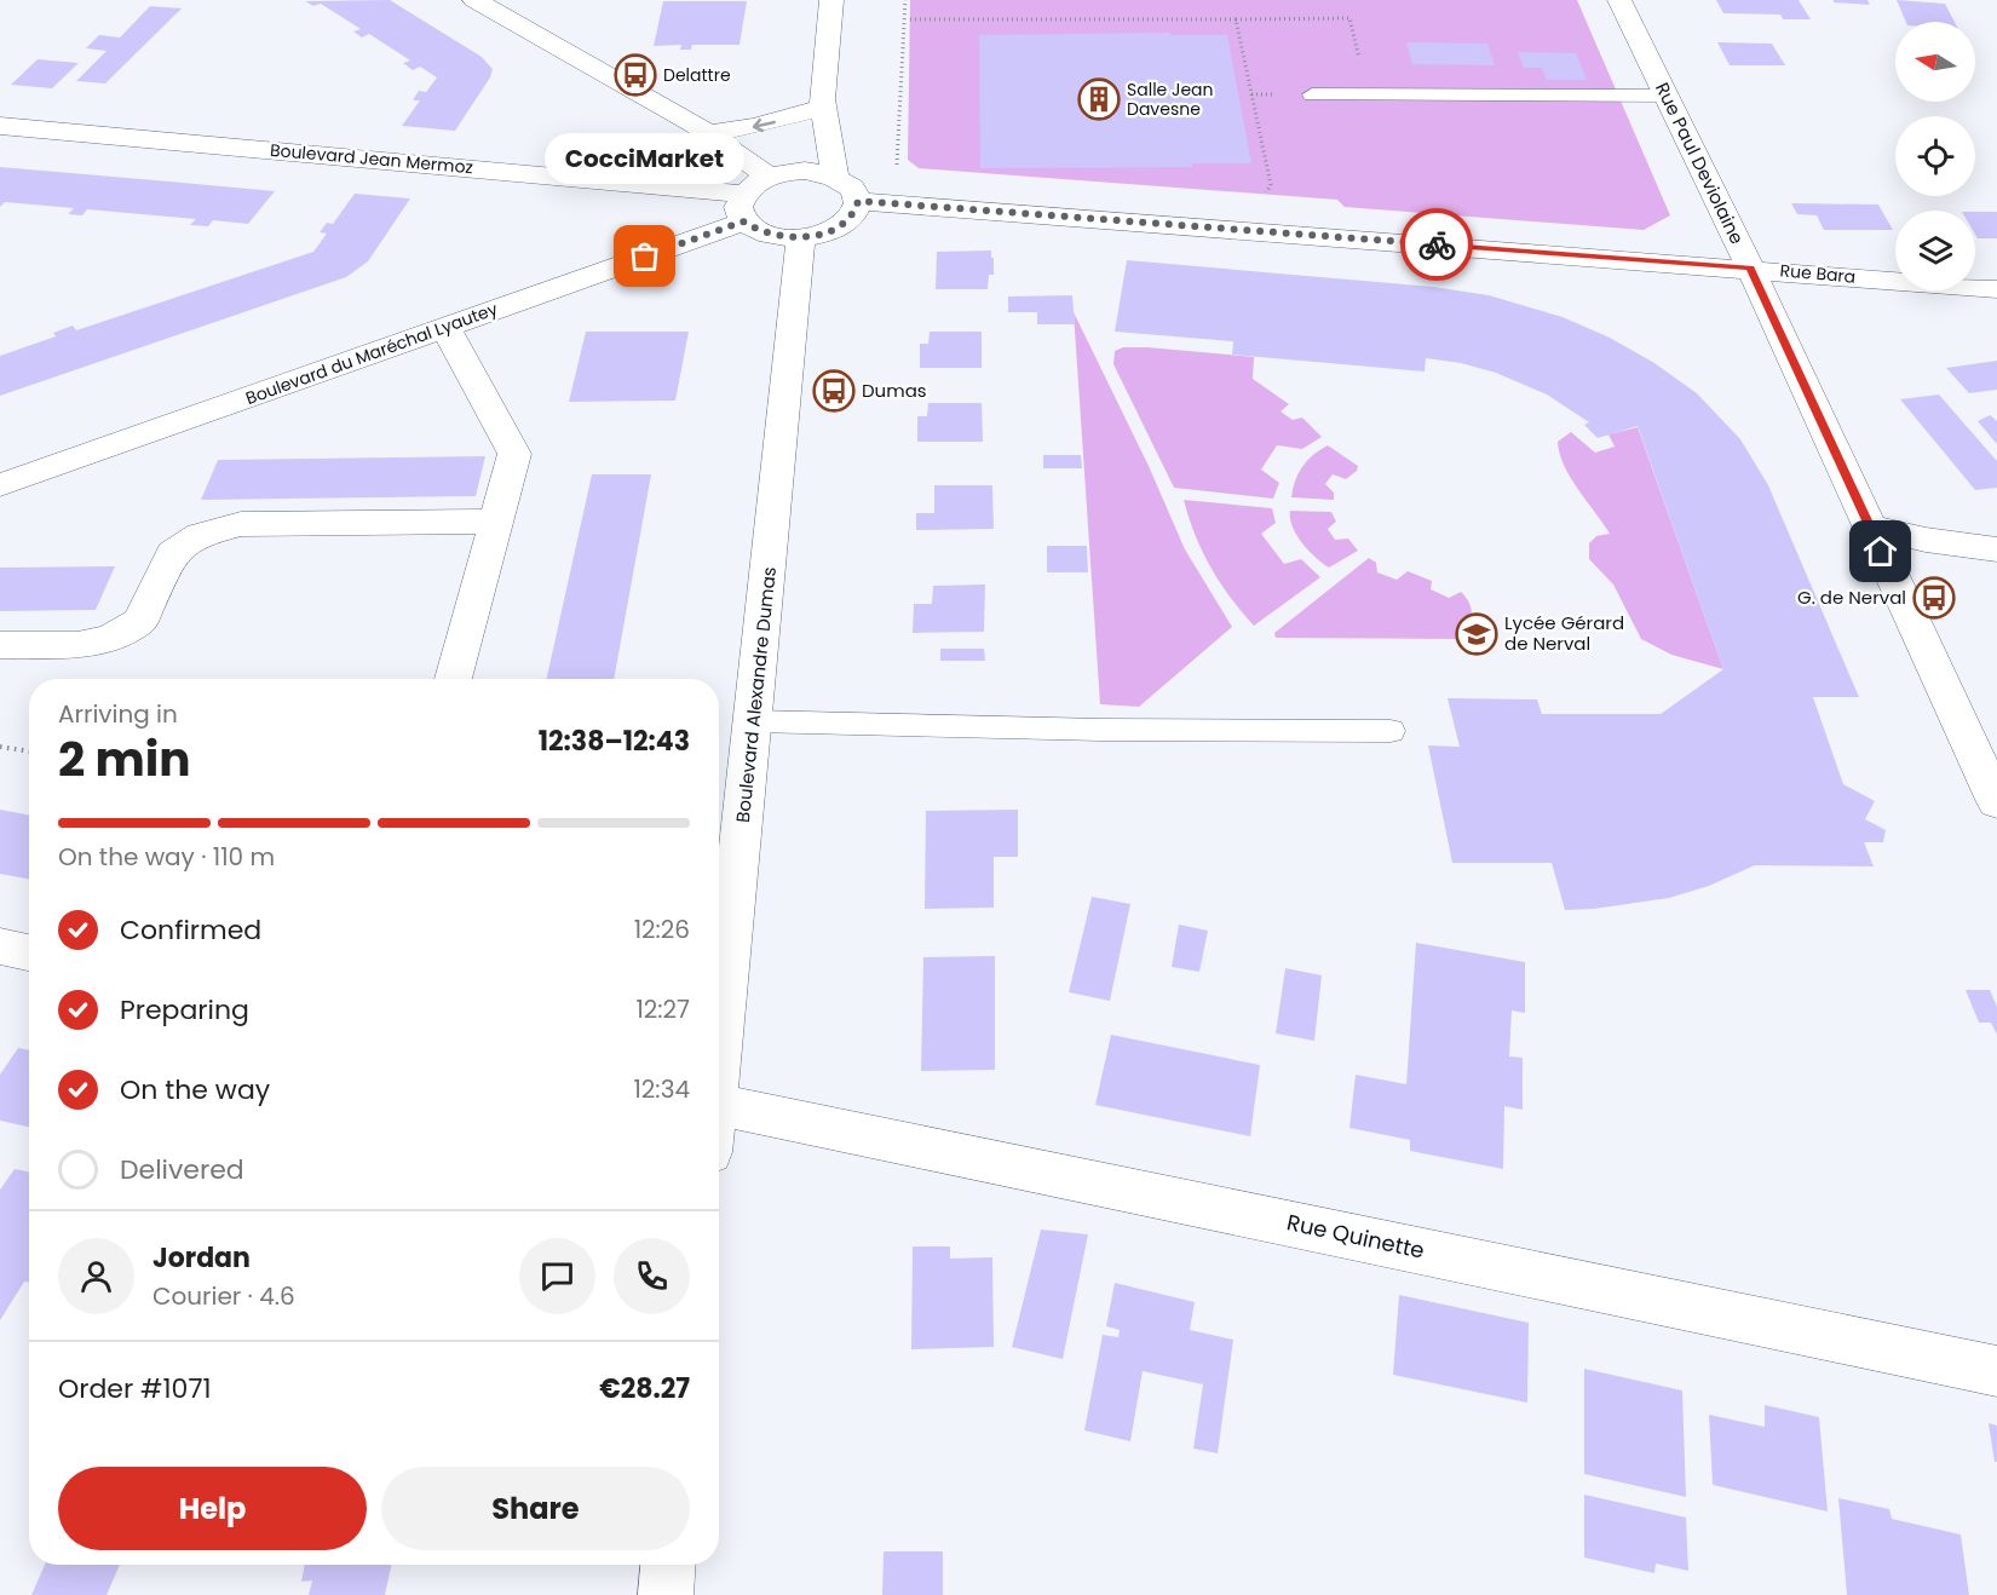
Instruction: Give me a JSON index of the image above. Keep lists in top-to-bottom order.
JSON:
{
  "streets": {
    "street": [
      "Boulevard Jean Mermoz",
      "Rue Paul Deviolaine",
      "Rue Bara",
      "Boulevard du Maréchal Lyautey",
      "Boulevard Alexandre Dumas",
      "Rue Quinette"
    ]
  },
  "crossings": [
    ["Boulevard Jean Mermoz", "Boulevard du Maréchal Lyautey"],
    ["Boulevard Jean Mermoz", "Boulevard Alexandre Dumas"],
    ["Rue Paul Deviolaine", "Rue Bara"]
  ],
  "places": {
    "bus stop": ["Delattre", "Dumas", "G. de Nerval"],
    "building": ["Salle Jean Davesne"],
    "other": ["CocciMarket"],
    "school or university": ["Lycée Gérard de Nerval"]
  },
  "north": "left",
  "page": {
    "bubble": "CocciMarket",
    "heading": ["2 min", "Arriving in", "12:38–12:43"],
    "panel": [
      "Jordan",
      "Courier · 4.6",
      "Order #1071",
      "€28.27"
    ],
    "bar": "On the way · 110 m",
    "list": [
      ["Confirmed", "12:26"],
      ["Preparing", "12:27"],
      ["On the way", "12:34"],
      "Delivered"
    ],
    "buttons": ["Help", "Share"]
  }
}
